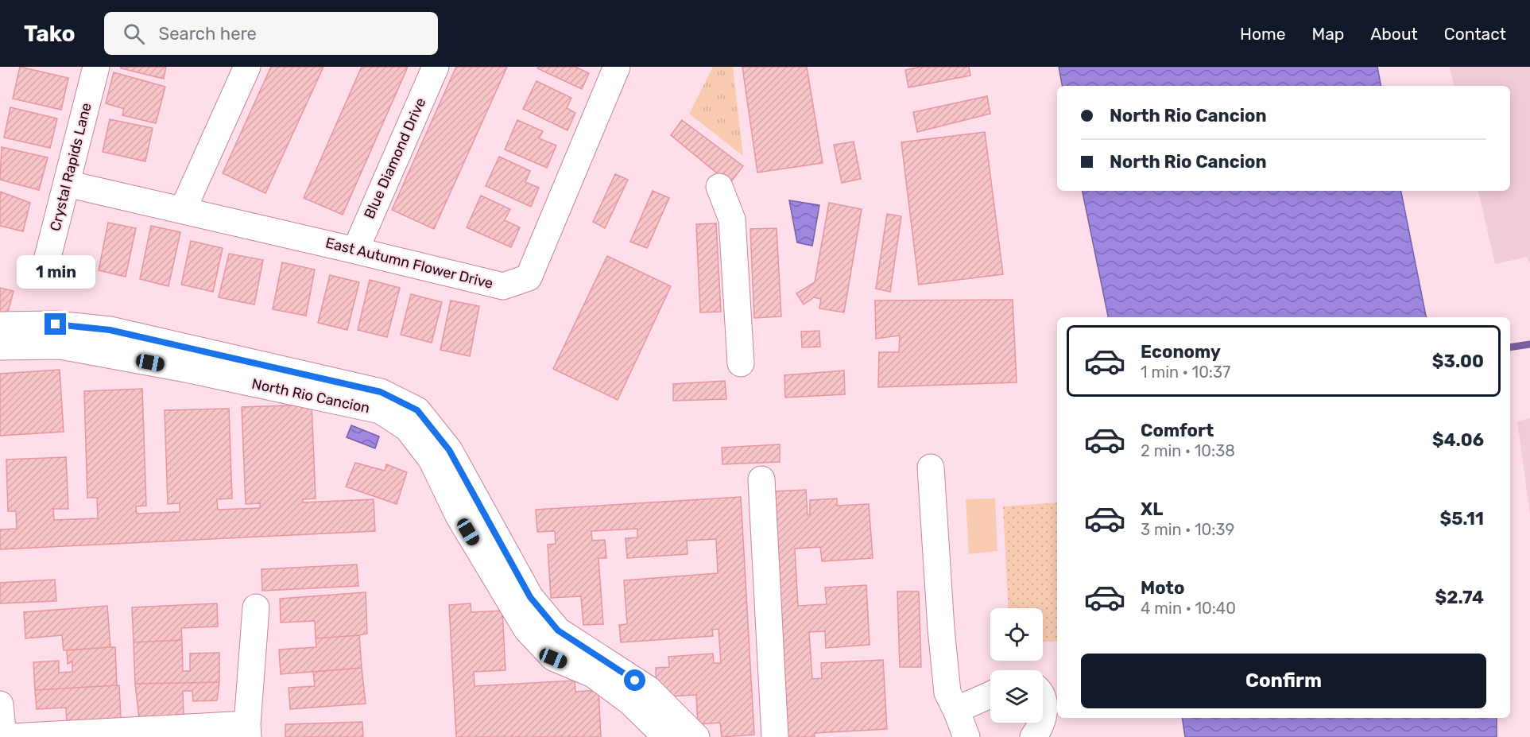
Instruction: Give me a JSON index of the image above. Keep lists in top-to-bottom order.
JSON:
{
  "streets": {
    "street": [
      "Blue Diamond Drive",
      "Crystal Rapids Lane",
      "East Autumn Flower Drive",
      "North Rio Cancion"
    ]
  },
  "crossings": [
    ["Blue Diamond Drive", "East Autumn Flower Drive"],
    ["Crystal Rapids Lane", "East Autumn Flower Drive"]
  ],
  "page": {
    "header": "Tako",
    "search": "Search here",
    "nav": [
      "Home",
      "Map",
      "About",
      "Contact"
    ],
    "banner": ["North Rio Cancion", "North Rio Cancion"],
    "bubble": "1 min",
    "list": [
      {
        "name": "Economy",
        "note": "1 min · 10:37",
        "value": "$3.00"
      },
      {
        "name": "Comfort",
        "note": "2 min · 10:38",
        "value": "$4.06"
      },
      {
        "name": "XL",
        "note": "3 min · 10:39",
        "value": "$5.11"
      },
      {
        "name": "Moto",
        "note": "4 min · 10:40",
        "value": "$2.74"
      }
    ],
    "buttons": "Confirm"
  }
}
